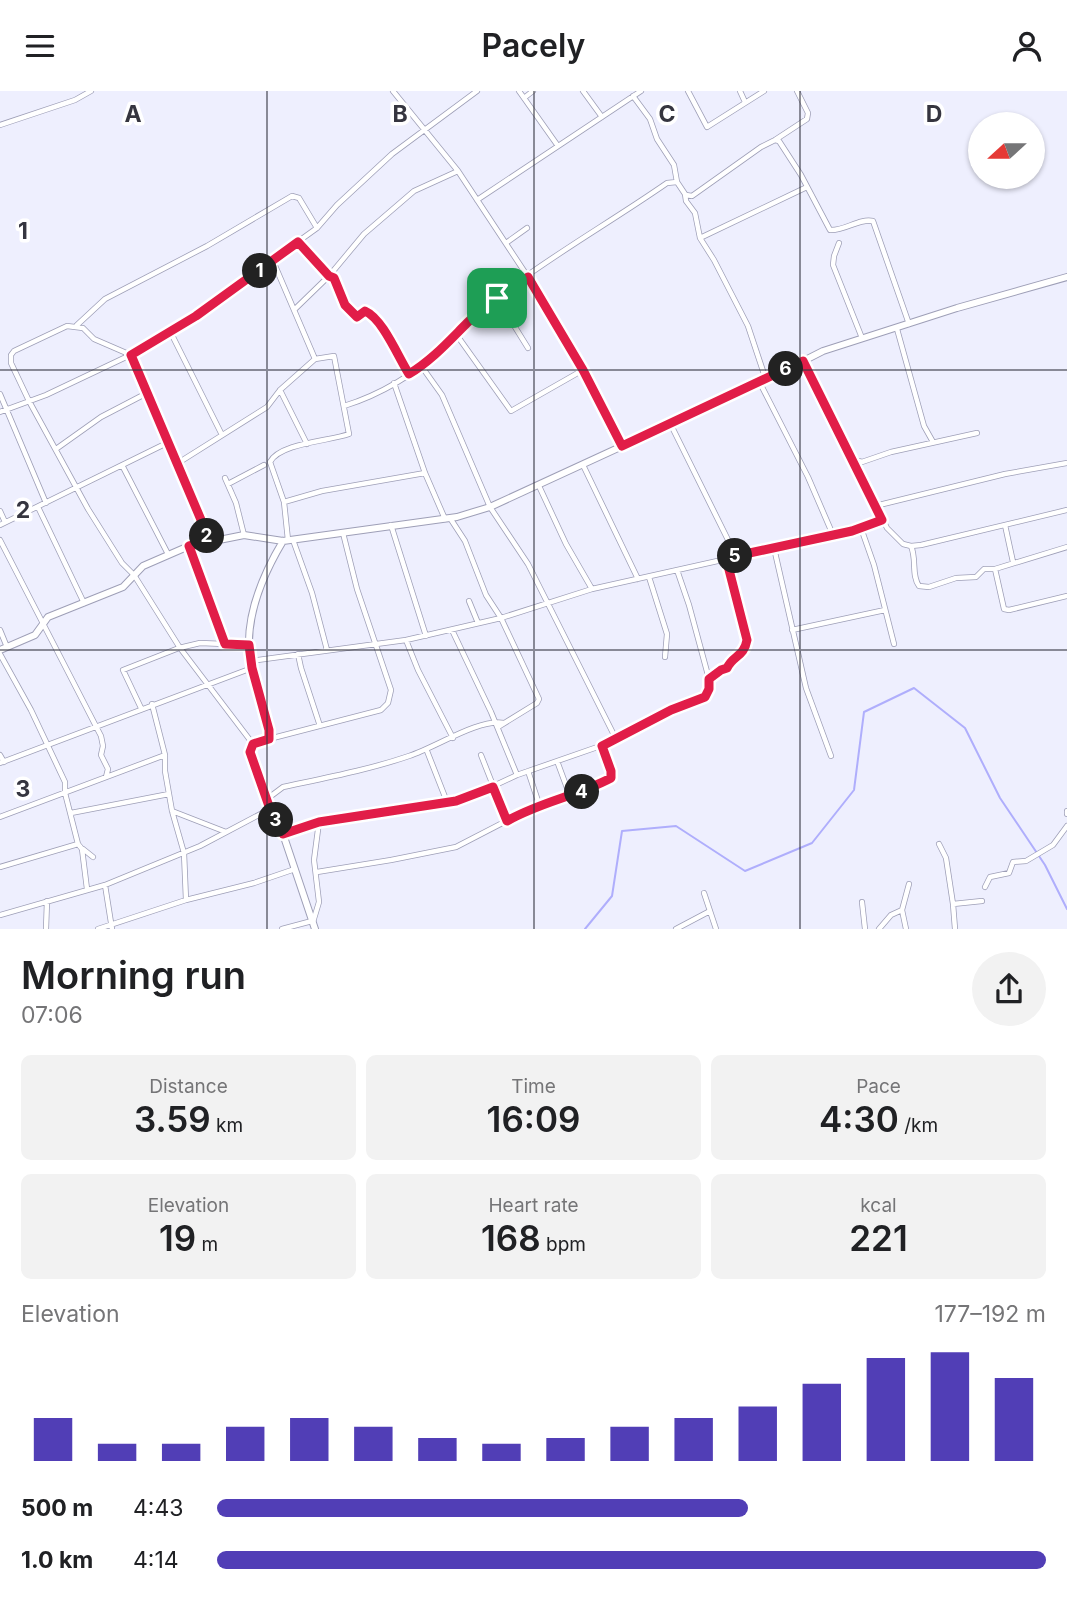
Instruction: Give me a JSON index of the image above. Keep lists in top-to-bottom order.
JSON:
{
  "north": "left",
  "page": {
    "header": "Pacely",
    "pins": [
      "1",
      "6",
      "2",
      "5",
      "4",
      "3"
    ],
    "heading": ["Morning run", "07:06"],
    "stats": [
      ["Distance", "3.59 km"],
      ["Time", "16:09"],
      ["Pace", "4:30 /km"],
      ["Elevation", "19 m"],
      ["Heart rate", "168 bpm"],
      ["kcal", "221"]
    ],
    "chart": ["Elevation", "177–192 m"],
    "list": [
      {
        "name": "500 m",
        "note": "4:43"
      },
      {
        "name": "1.0 km",
        "note": "4:14"
      }
    ]
  },
  "grid": {
    "columns": [
      "A",
      "B",
      "C",
      "D"
    ],
    "rows": ["1", "2", "3"]
  }
}
